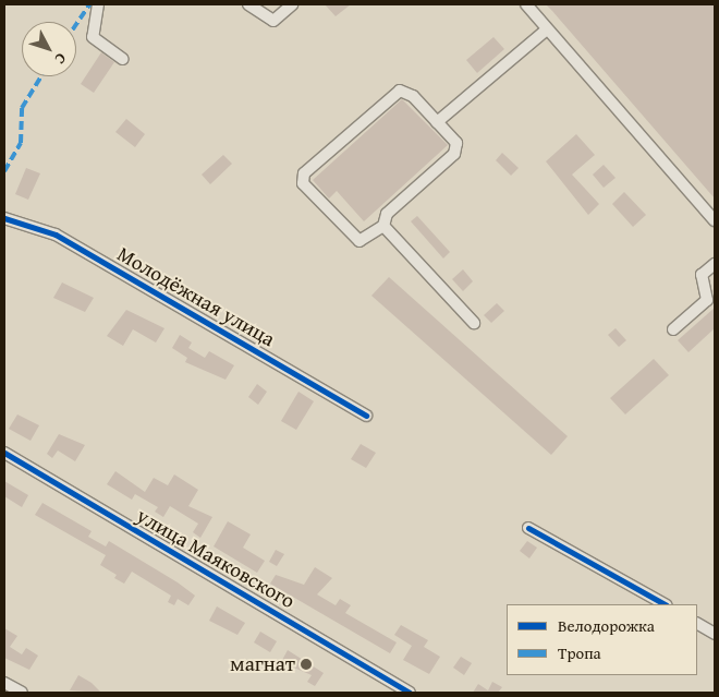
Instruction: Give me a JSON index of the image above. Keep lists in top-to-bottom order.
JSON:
{
  "streets": {
    "street": ["Молодёжная улица", "улица Маяковского"]
  },
  "places": ["магнат"],
  "legend": ["Велодорожка", "Тропа"],
  "north": "bottom right"
}
